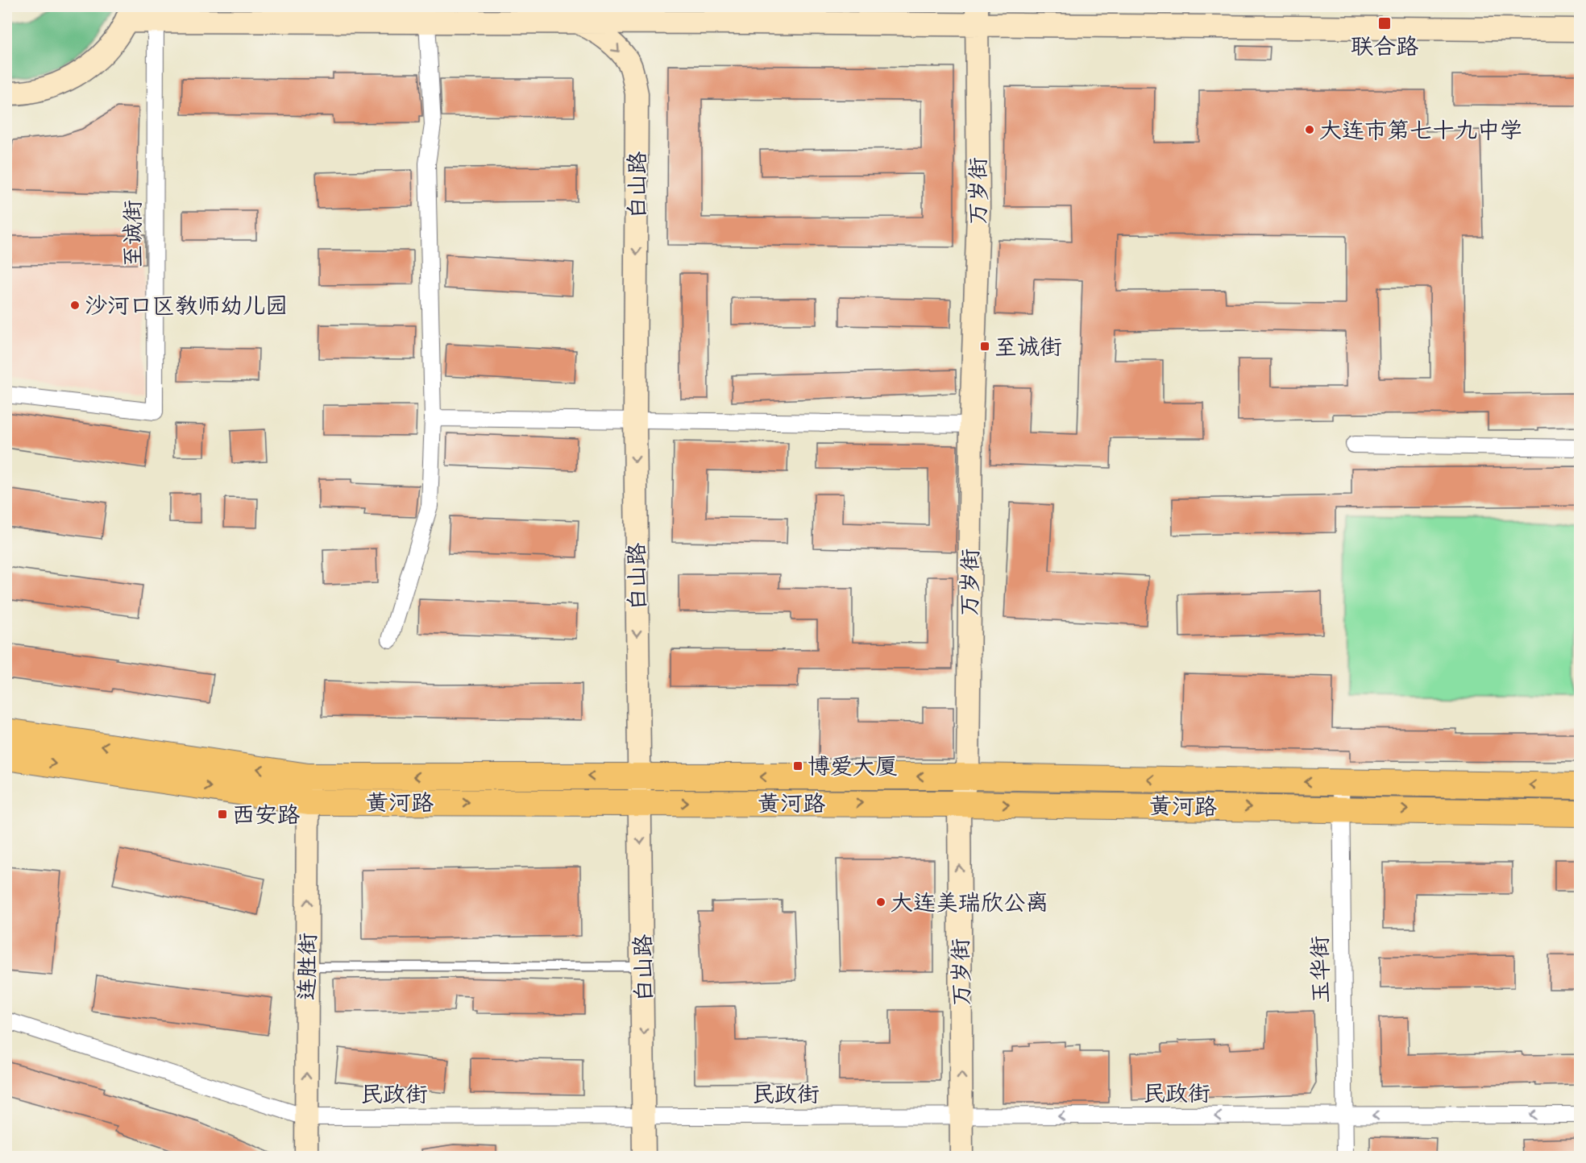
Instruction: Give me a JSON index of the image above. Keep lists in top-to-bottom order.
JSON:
{
  "streets": {
    "main road": ["黄河路"],
    "street": [
      "白山路",
      "万岁街",
      "至诚街",
      "连胜街",
      "玉华街",
      "民政街"
    ]
  },
  "crossings": [
    ["白山路", "黄河路"],
    ["白山路", "民政街"],
    ["万岁街", "黄河路"],
    ["万岁街", "民政街"],
    ["黄河路", "连胜街"],
    ["黄河路", "玉华街"],
    ["连胜街", "民政街"],
    ["玉华街", "民政街"]
  ],
  "one_way": ["白山路", "连胜街", "民政街"],
  "places": {
    "transit": [
      "联合路",
      "至诚街",
      "博爱大厦",
      "西安路"
    ],
    "other": ["大连市第七十九中学", "沙河口区教师幼儿园", "大连美瑞欣公离"]
  }
}
